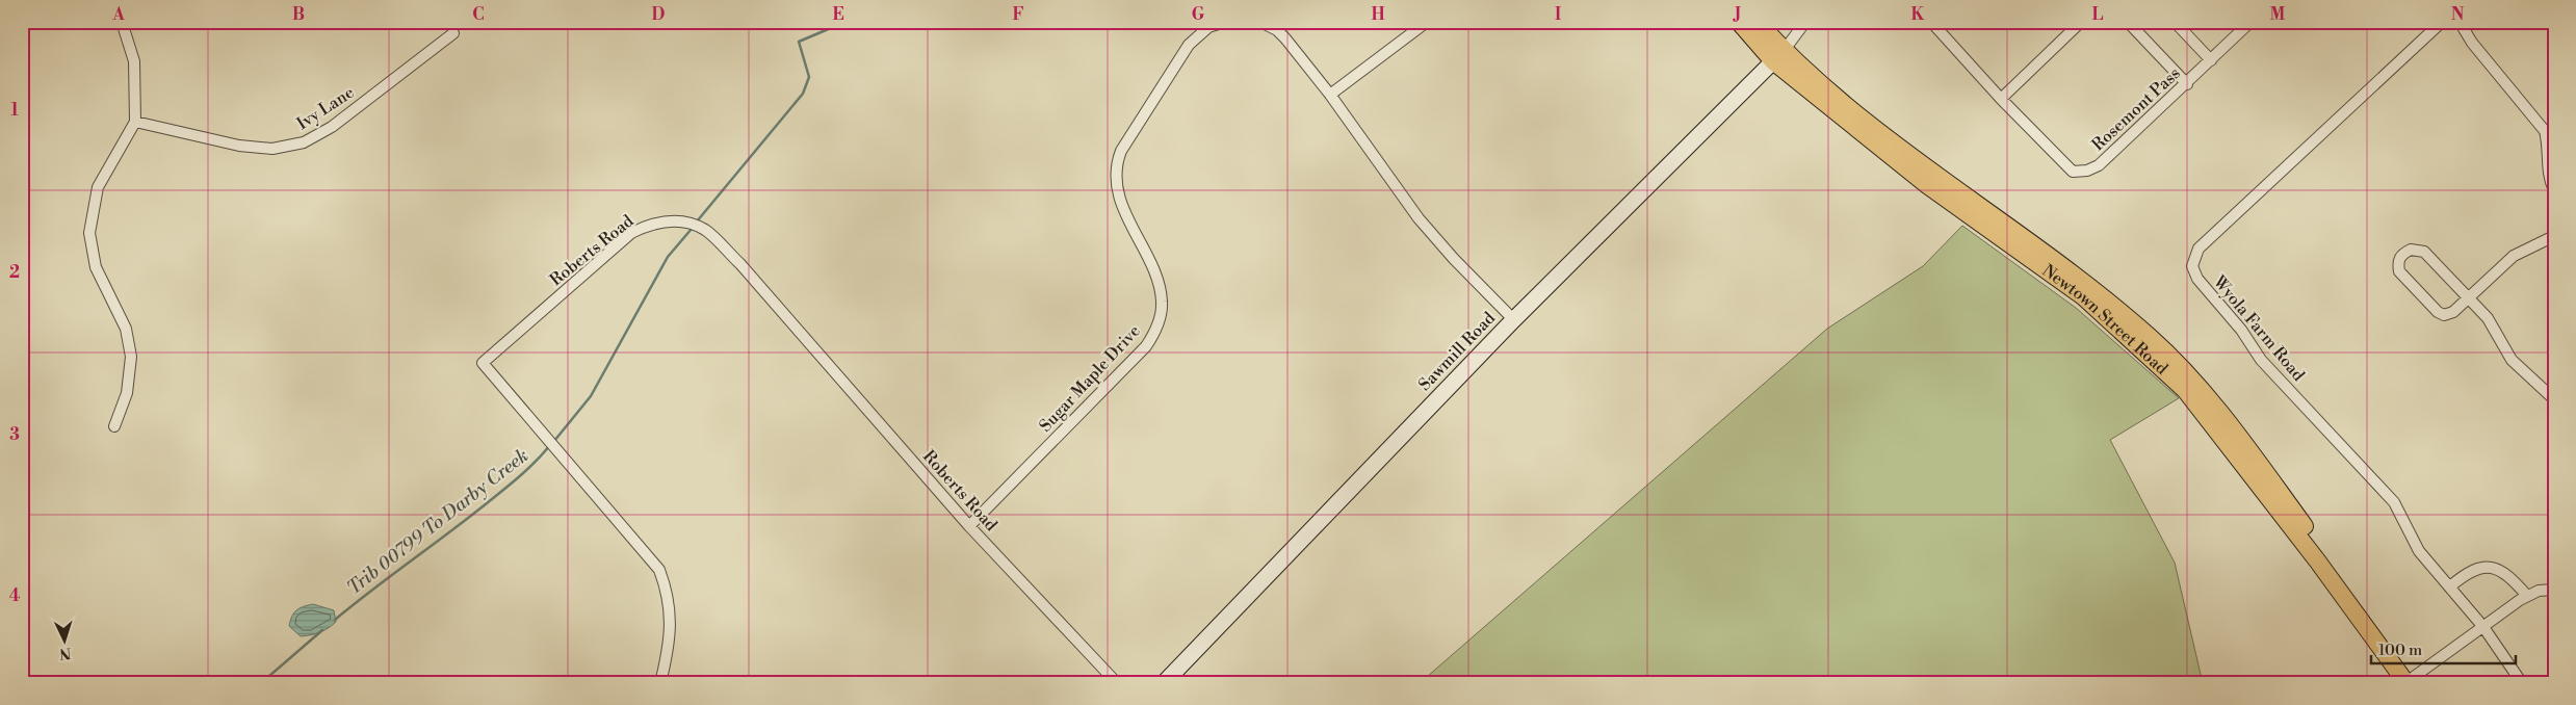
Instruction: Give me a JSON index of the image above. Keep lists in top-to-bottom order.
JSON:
{
  "streets": {
    "main road": ["Newtown Street Road"],
    "street": [
      "Ivy Lane",
      "Rosemont Pass",
      "Roberts Road",
      "Wyola Farm Road",
      "Sawmill Road",
      "Sugar Maple Drive"
    ]
  },
  "crossings": [
    ["Roberts Road", "Sugar Maple Drive"],
    ["Newtown Street Road", "Sawmill Road"]
  ],
  "water": ["Trib 00799 To Darby Creek"],
  "scale_bar": "100 m",
  "north": "bottom",
  "grid": {
    "columns": [
      "A",
      "B",
      "C",
      "D",
      "E",
      "F",
      "G",
      "H",
      "I",
      "J",
      "K",
      "L",
      "M",
      "N"
    ],
    "rows": [
      "1",
      "2",
      "3",
      "4"
    ]
  }
}
